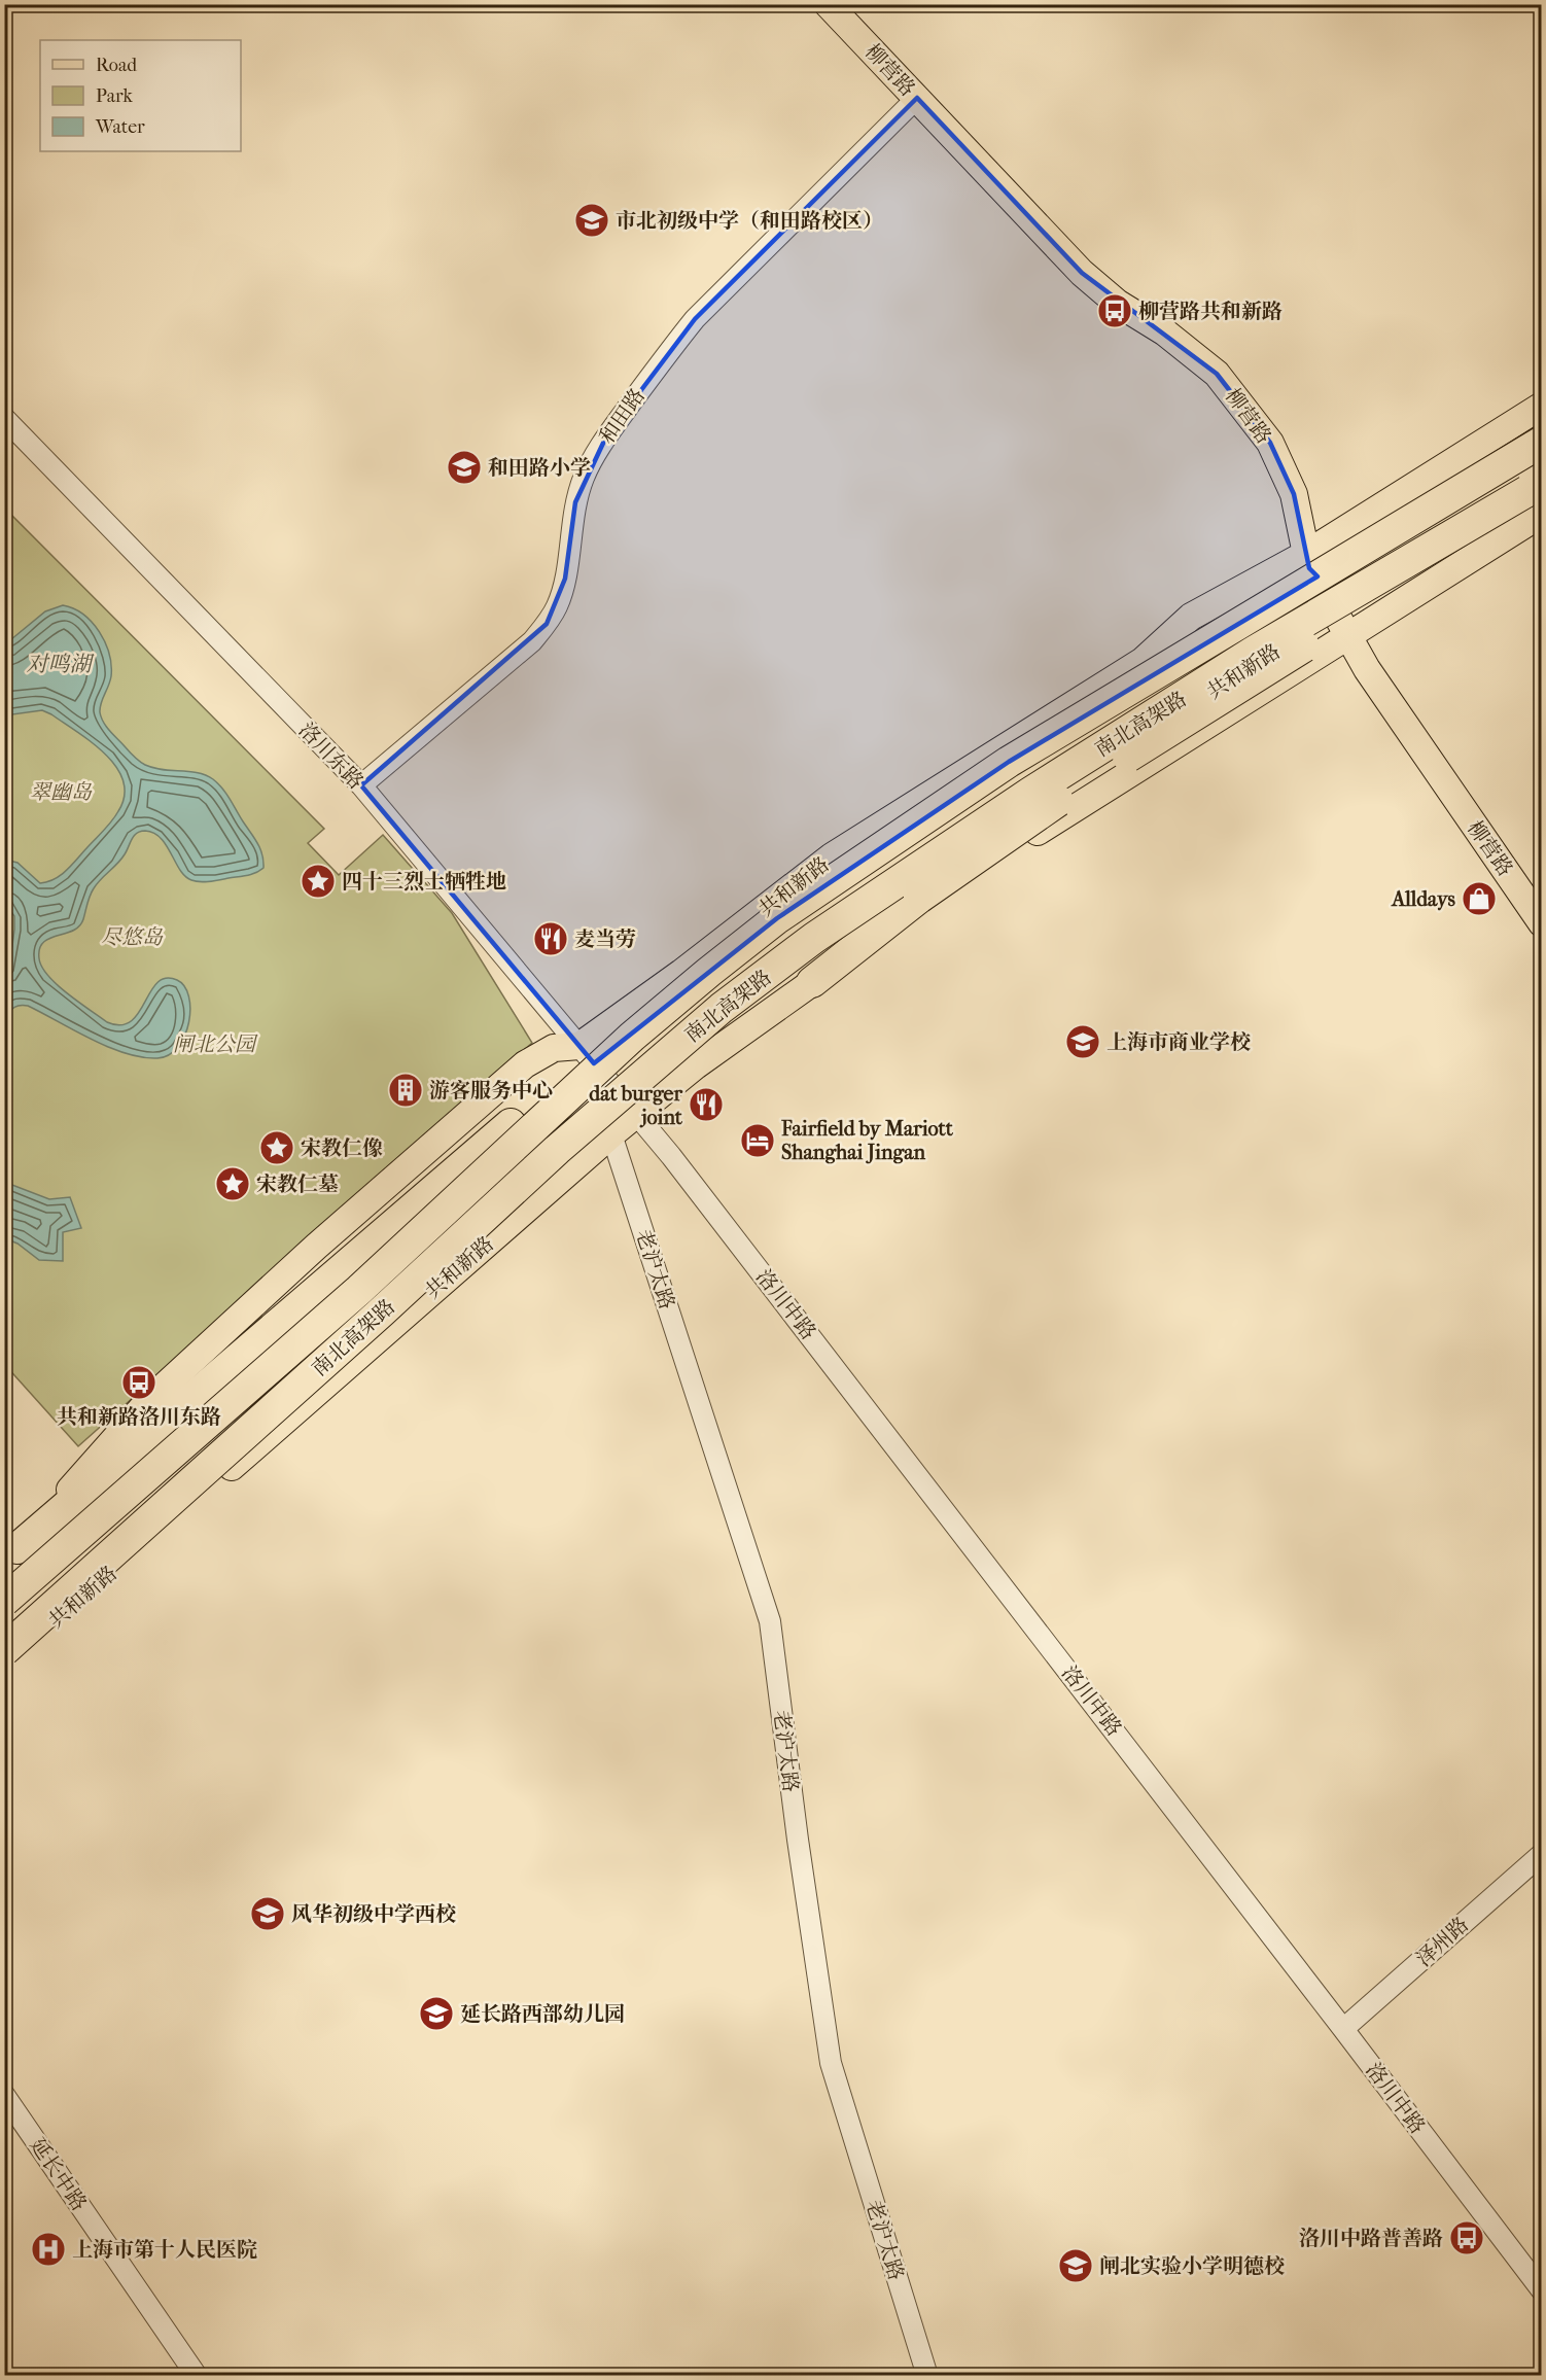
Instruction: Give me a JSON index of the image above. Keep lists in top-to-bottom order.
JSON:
{
  "streets": {
    "highway": ["南北高架路"],
    "main road": ["柳营路", "共和新路"],
    "street": [
      "和田路",
      "洛川东路",
      "老沪太路",
      "洛川中路",
      "泽州路",
      "延长中路"
    ]
  },
  "crossings": [
    ["柳营路", "和田路"],
    ["柳营路", "共和新路"],
    ["和田路", "洛川东路"],
    ["共和新路", "南北高架路"],
    ["共和新路", "洛川东路"],
    ["共和新路", "老沪太路"],
    ["共和新路", "洛川中路"],
    ["洛川东路", "洛川中路"],
    ["洛川中路", "泽州路"]
  ],
  "water": ["对鸣湖"],
  "parks": ["翠幽岛", "尽悠岛", "闸北公园"],
  "places": {
    "school or university": [
      "市北初级中学（和田路校区）",
      "和田路小学",
      "上海市商业学校",
      "风华初级中学西校",
      "延长路西部幼儿园",
      "闸北实验小学明德校"
    ],
    "bus stop": ["柳营路共和新路", "共和新路洛川东路", "洛川中路普善路"],
    "place": ["四十三烈士牺牲地", "宋教仁像", "宋教仁墓"],
    "shop": ["Alldays"],
    "restaurant": ["麦当劳", "dat burger joint"],
    "building": ["游客服务中心"],
    "hotel": ["Fairfield by Mariott Shanghai Jingan"],
    "hospital": ["上海市第十人民医院"]
  },
  "legend": ["Road", "Park", "Water"]
}
